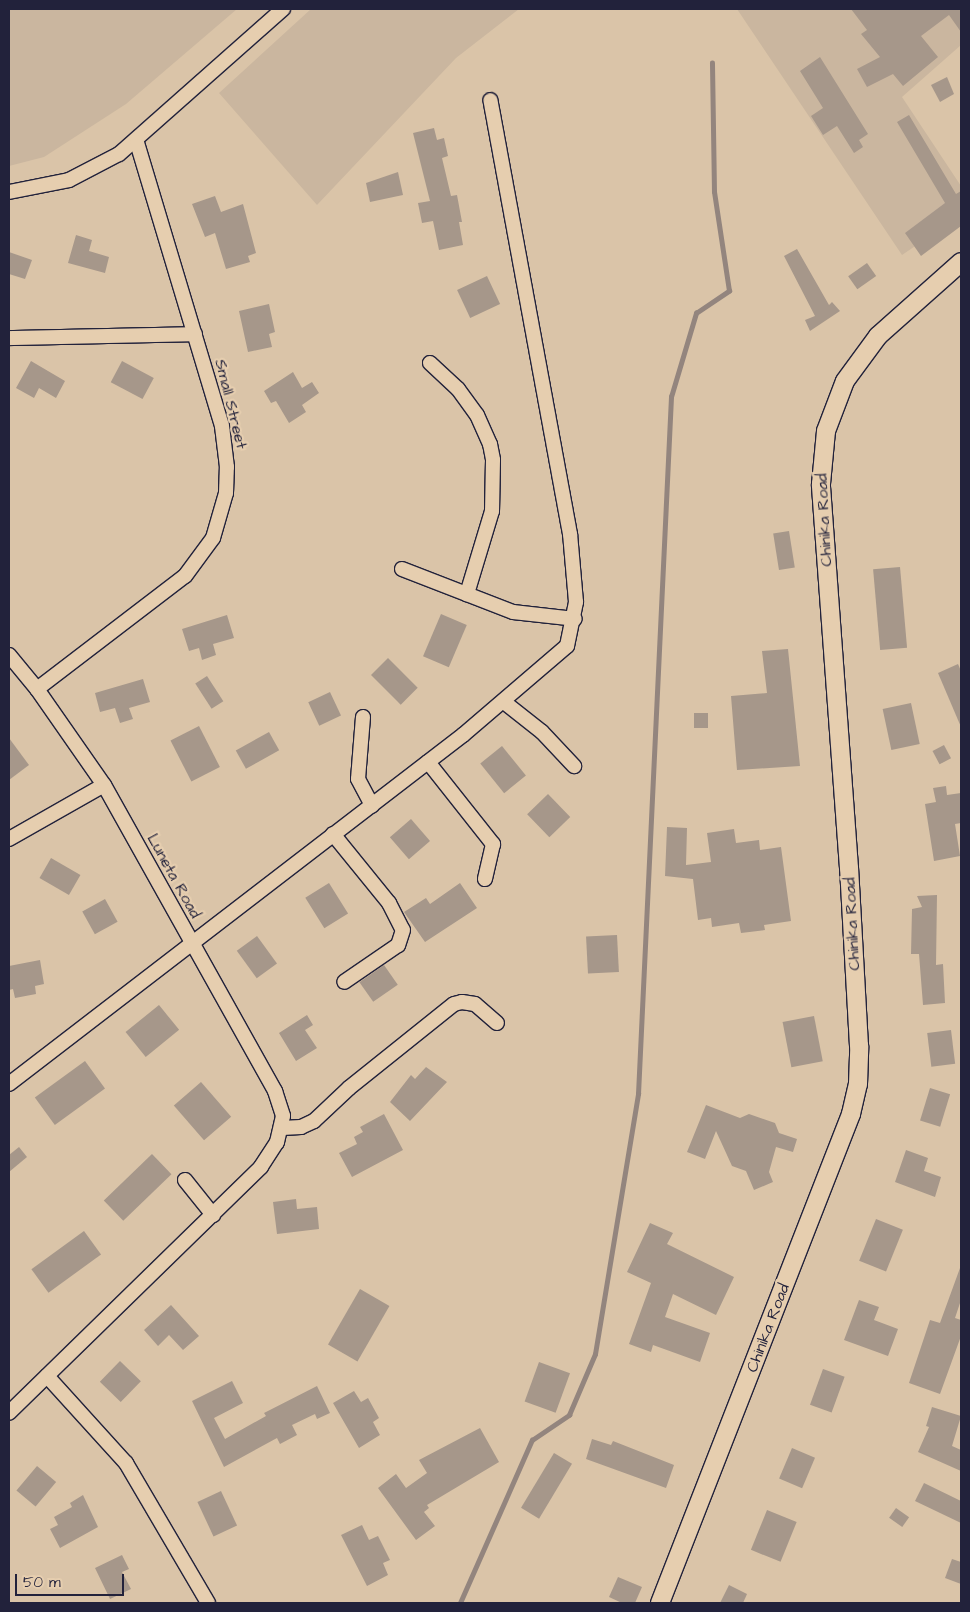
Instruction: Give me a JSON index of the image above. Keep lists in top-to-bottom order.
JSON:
{
  "streets": {
    "main road": ["Chinika Road"],
    "street": ["Small Street", "Luneta Road"]
  },
  "crossings": [
    ["Small Street", "Luneta Road"]
  ],
  "scale_bar": "50 m"
}
